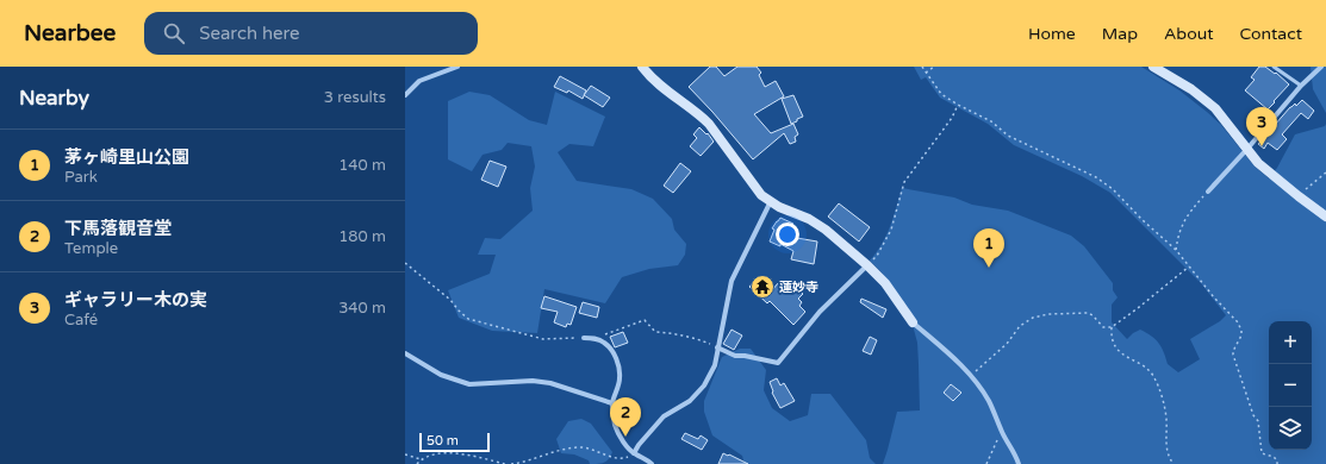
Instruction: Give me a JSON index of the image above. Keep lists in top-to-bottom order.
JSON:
{
  "places": {
    "temple": ["蓮妙寺"]
  },
  "scale_bar": "50 m",
  "page": {
    "header": "Nearbee",
    "search": "Search here",
    "nav": [
      "Home",
      "Map",
      "About",
      "Contact"
    ],
    "heading": ["Nearby", "3 results"],
    "pins": ["3", "1", "2"],
    "list": [
      {
        "mark": "1",
        "name": "茅ヶ崎里山公園",
        "note": "Park",
        "value": "140 m"
      },
      {
        "mark": "2",
        "name": "下馬落観音堂",
        "note": "Temple",
        "value": "180 m"
      },
      {
        "mark": "3",
        "name": "ギャラリー木の実",
        "note": "Café",
        "value": "340 m"
      }
    ],
    "map_buttons": ["+", "−"],
    "scale": "50 m"
  }
}
